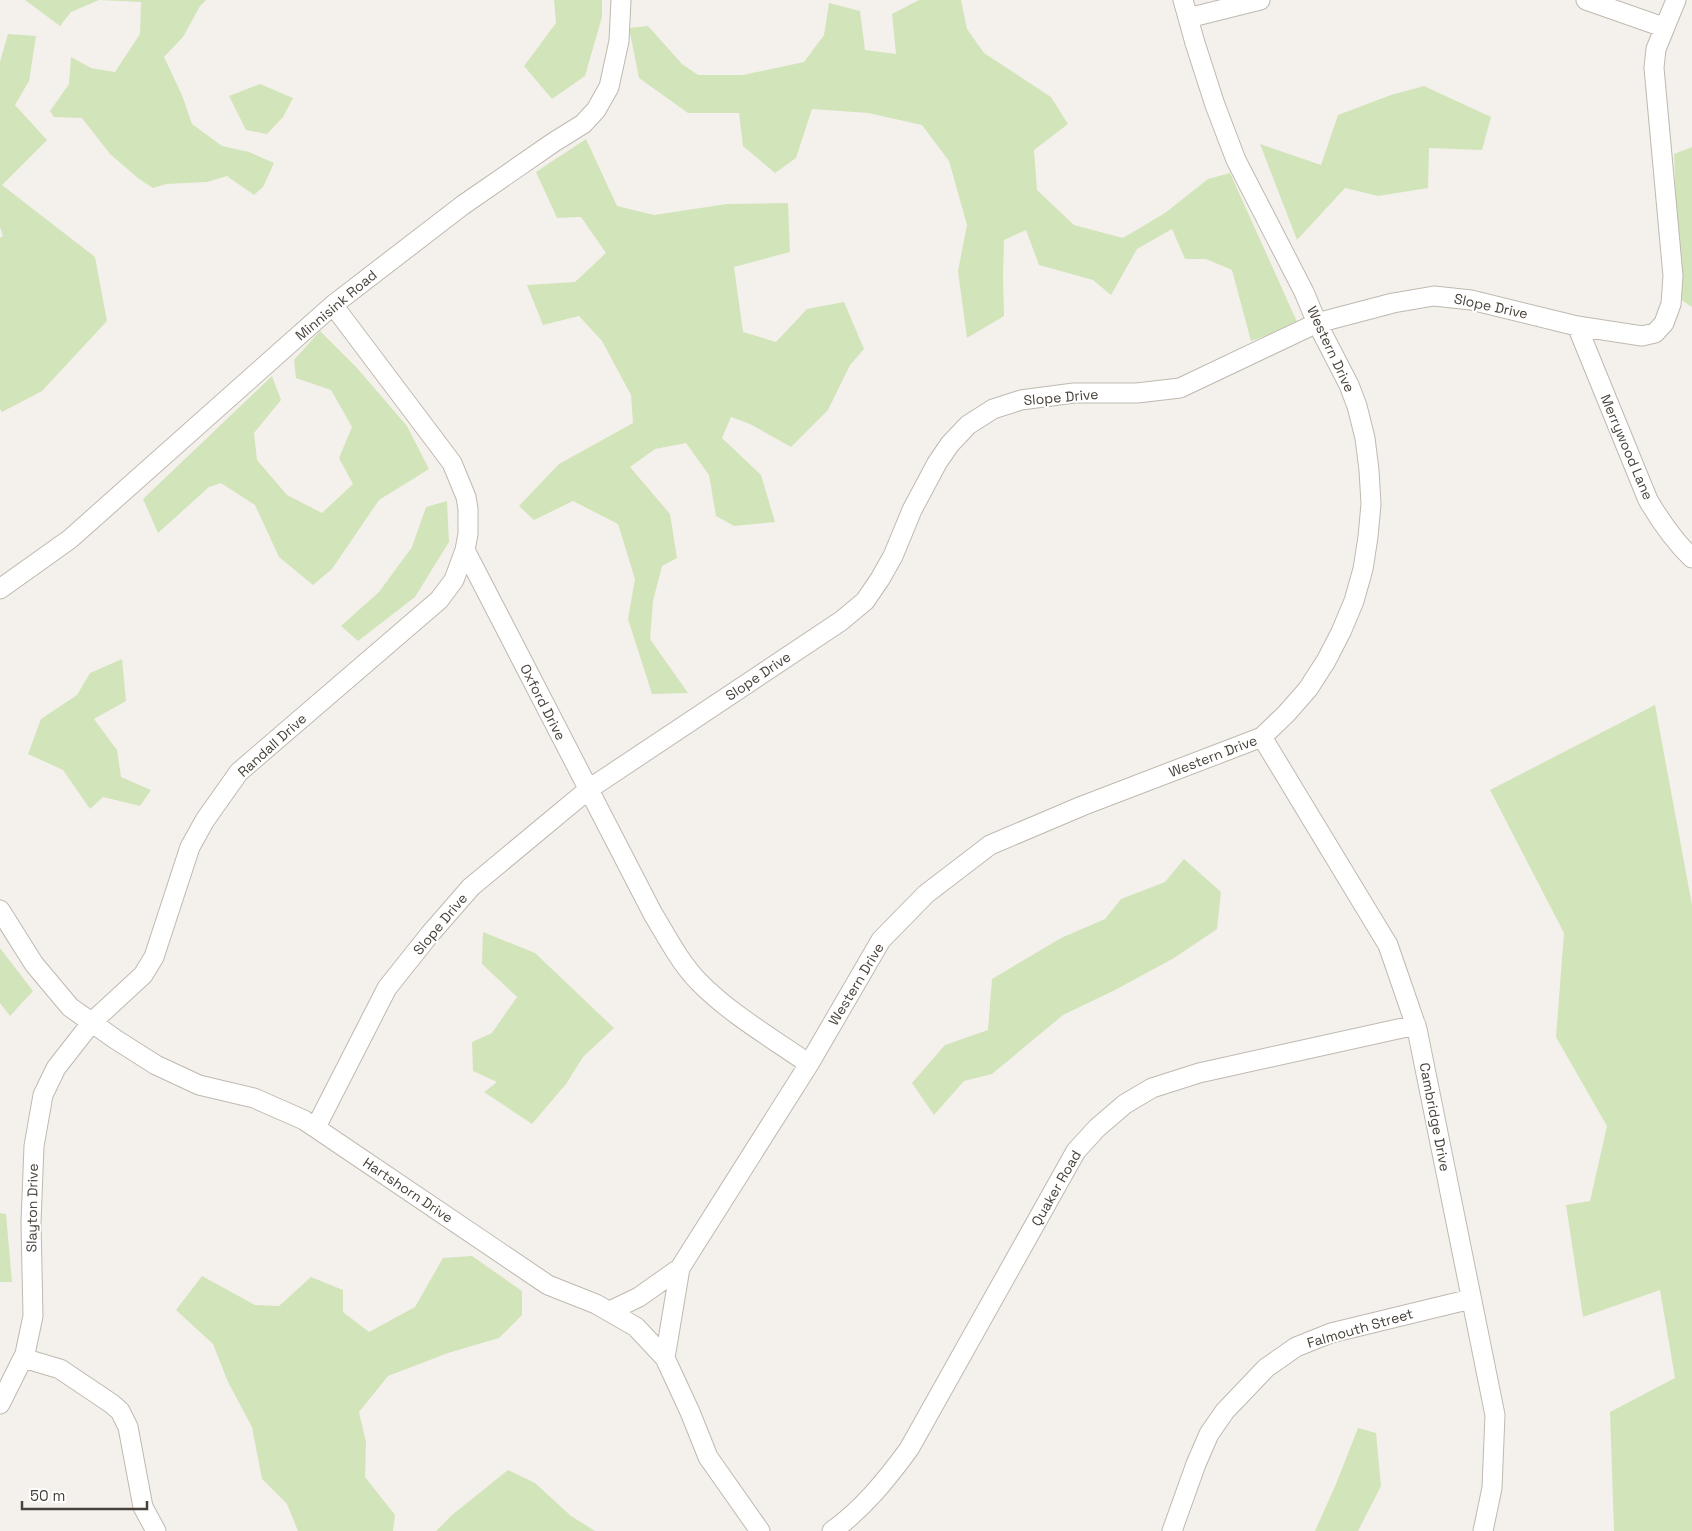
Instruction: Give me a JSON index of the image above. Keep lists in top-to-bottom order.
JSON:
{
  "streets": {
    "street": [
      "Minnisink Road",
      "Slope Drive",
      "Western Drive",
      "Merrywood Lane",
      "Oxford Drive",
      "Randall Drive",
      "Cambridge Drive",
      "Quaker Road",
      "Hartshorn Drive",
      "Slayton Drive",
      "Falmouth Street"
    ]
  },
  "crossings": [
    ["Slope Drive", "Western Drive"],
    ["Slope Drive", "Merrywood Lane"],
    ["Slope Drive", "Oxford Drive"],
    ["Slope Drive", "Hartshorn Drive"],
    ["Western Drive", "Oxford Drive"],
    ["Western Drive", "Cambridge Drive"],
    ["Western Drive", "Hartshorn Drive"],
    ["Oxford Drive", "Randall Drive"],
    ["Randall Drive", "Hartshorn Drive"],
    ["Randall Drive", "Slayton Drive"],
    ["Cambridge Drive", "Quaker Road"],
    ["Cambridge Drive", "Falmouth Street"],
    ["Hartshorn Drive", "Slayton Drive"]
  ],
  "scale_bar": "50 m"
}
